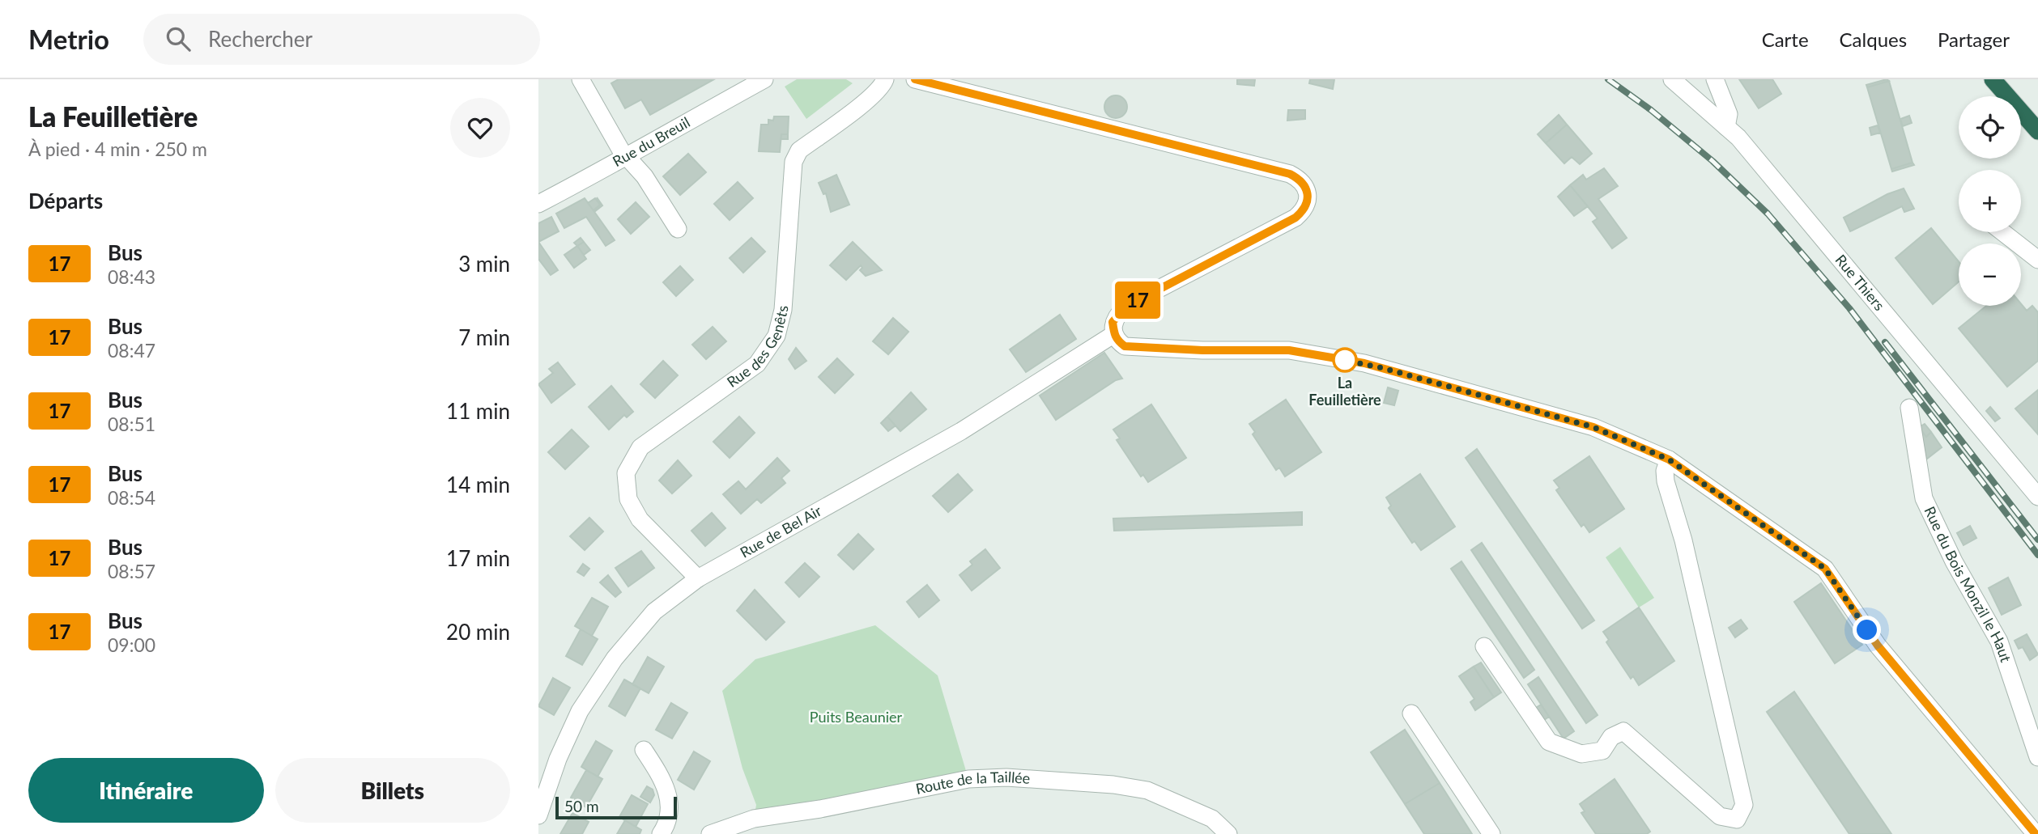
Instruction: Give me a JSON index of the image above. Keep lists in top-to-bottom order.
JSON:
{
  "streets": {
    "street": [
      "Rue du Breuil",
      "Rue Thiers",
      "Rue des Genêts",
      "Rue de Bel Air",
      "Rue du Bois Monzil le Haut",
      "Route de la Taillée"
    ]
  },
  "crossings": [
    ["Rue des Genêts", "Rue de Bel Air"]
  ],
  "parks": ["Puits Beaunier"],
  "places": ["La Feuilletière"],
  "lines": ["bus line 17"],
  "scale_bar": "50 m",
  "page": {
    "header": "Metrio",
    "search": "Rechercher",
    "nav": ["Carte", "Calques", "Partager"],
    "heading": [
      ["La Feuilletière", "À pied · 4 min · 250 m"],
      "Départs"
    ],
    "on_map": "17",
    "map_buttons": ["+", "−"],
    "list": [
      {
        "mark": "17",
        "name": "Bus",
        "note": "08:43",
        "value": "3 min"
      },
      {
        "mark": "17",
        "name": "Bus",
        "note": "08:47",
        "value": "7 min"
      },
      {
        "mark": "17",
        "name": "Bus",
        "note": "08:51",
        "value": "11 min"
      },
      {
        "mark": "17",
        "name": "Bus",
        "note": "08:54",
        "value": "14 min"
      },
      {
        "mark": "17",
        "name": "Bus",
        "note": "08:57",
        "value": "17 min"
      },
      {
        "mark": "17",
        "name": "Bus",
        "note": "09:00",
        "value": "20 min"
      }
    ],
    "buttons": ["Itinéraire", "Billets"],
    "scale": "50 m"
  }
}
